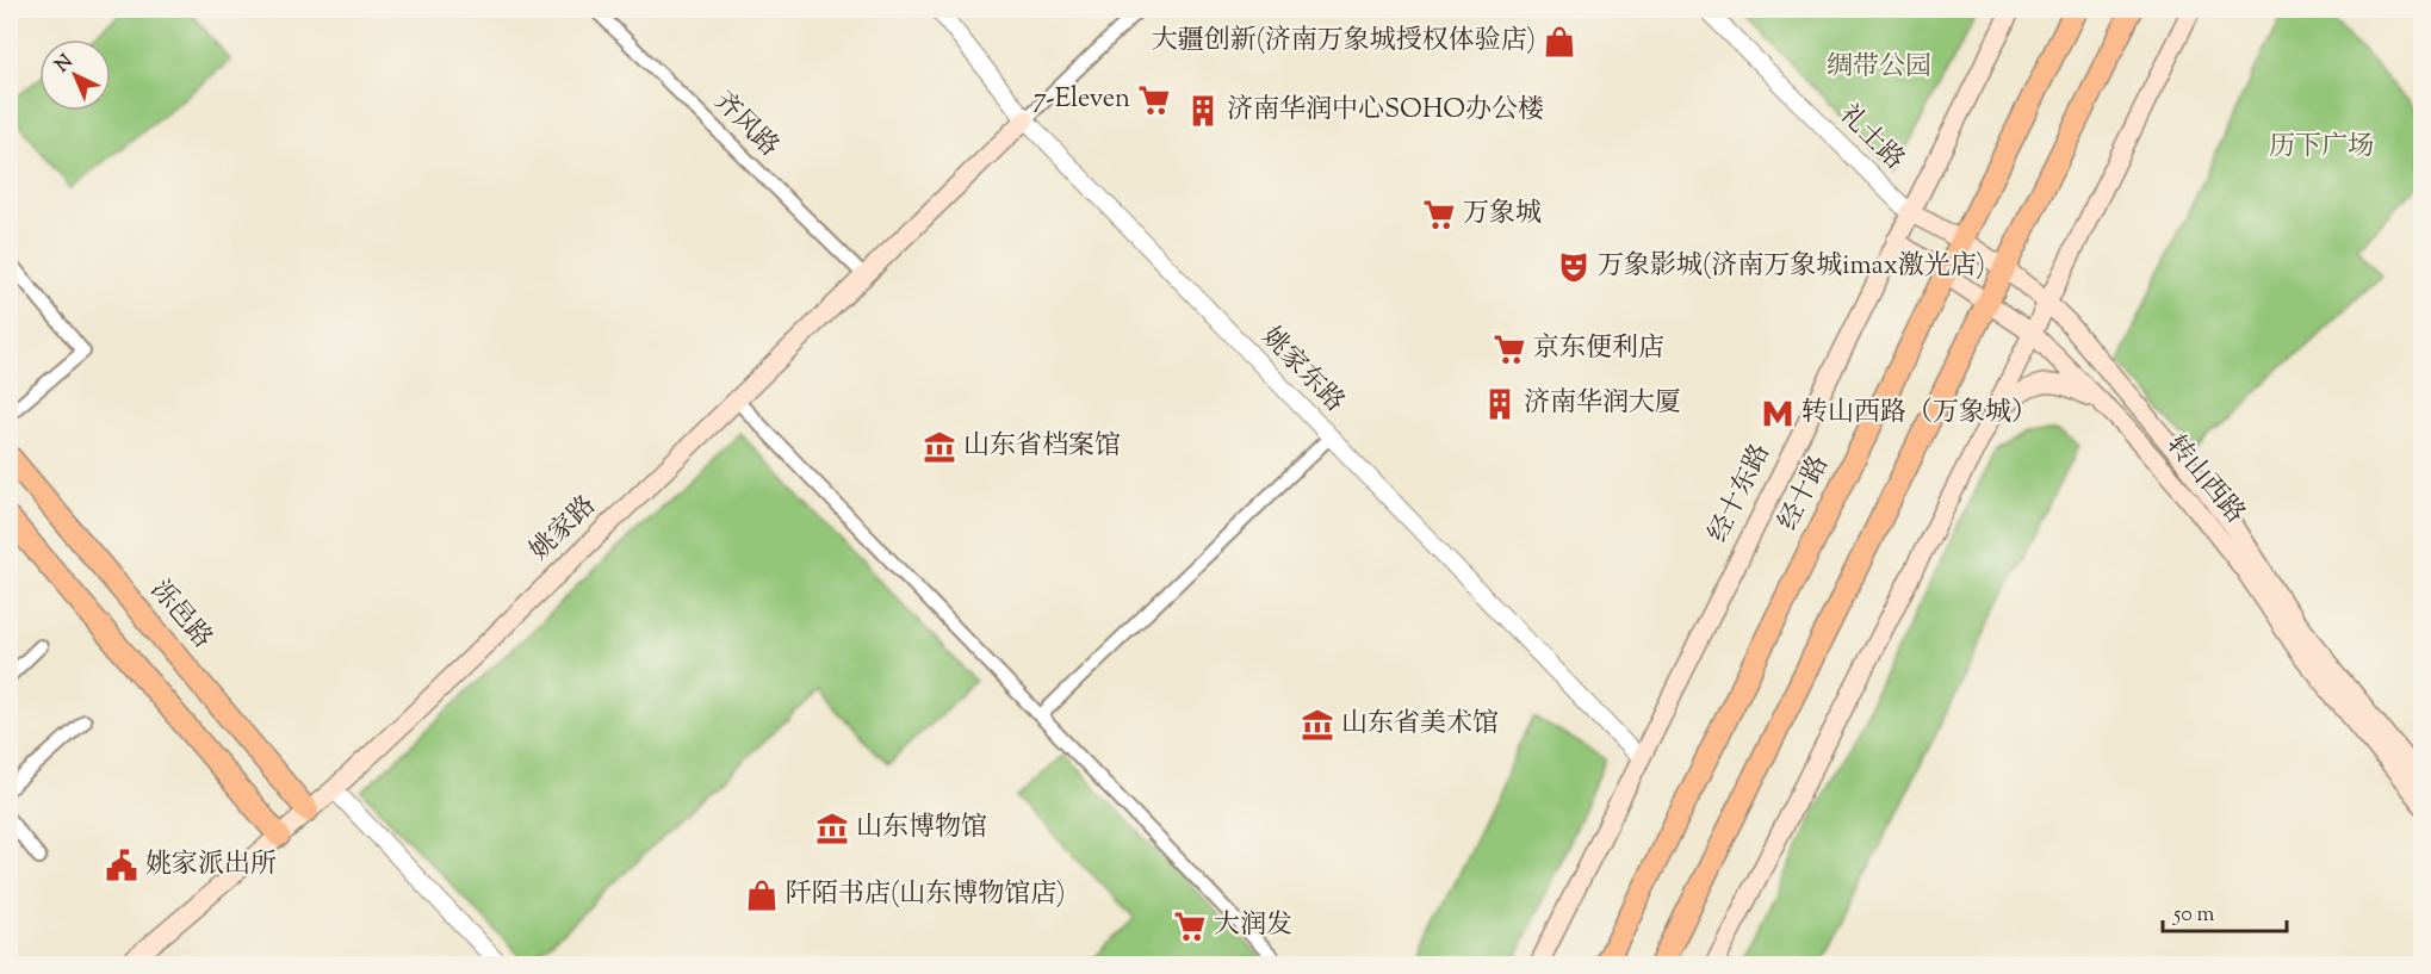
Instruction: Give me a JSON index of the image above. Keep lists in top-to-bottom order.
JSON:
{
  "streets": {
    "main road": [
      "转山西路",
      "经十东路",
      "经十路",
      "姚家路",
      "泺邑路"
    ],
    "street": ["齐风路", "礼士路", "姚家东路"]
  },
  "crossings": [
    ["齐风路", "姚家路"],
    ["礼士路", "转山西路"],
    ["礼士路", "经十东路"],
    ["姚家东路", "经十东路"],
    ["姚家东路", "姚家路"],
    ["转山西路", "经十东路"],
    ["转山西路", "经十路"],
    ["姚家路", "泺邑路"]
  ],
  "parks": ["绸带公园", "历下广场"],
  "places": {
    "shop": ["大疆创新(济南万象城授权体验店)", "阡陌书店(山东博物馆店)"],
    "supermarket": [
      "7-Eleven",
      "万象城",
      "京东便利店",
      "大润发"
    ],
    "building": ["济南华润中心SOHO办公楼", "济南华润大厦"],
    "theatre": ["万象影城(济南万象城imax激光店)"],
    "metro station": ["转山西路（万象城）"],
    "museum": ["山东省档案馆", "山东省美术馆", "山东博物馆"],
    "public building": ["姚家派出所"]
  },
  "scale_bar": "50 m",
  "north": "top left"
}
